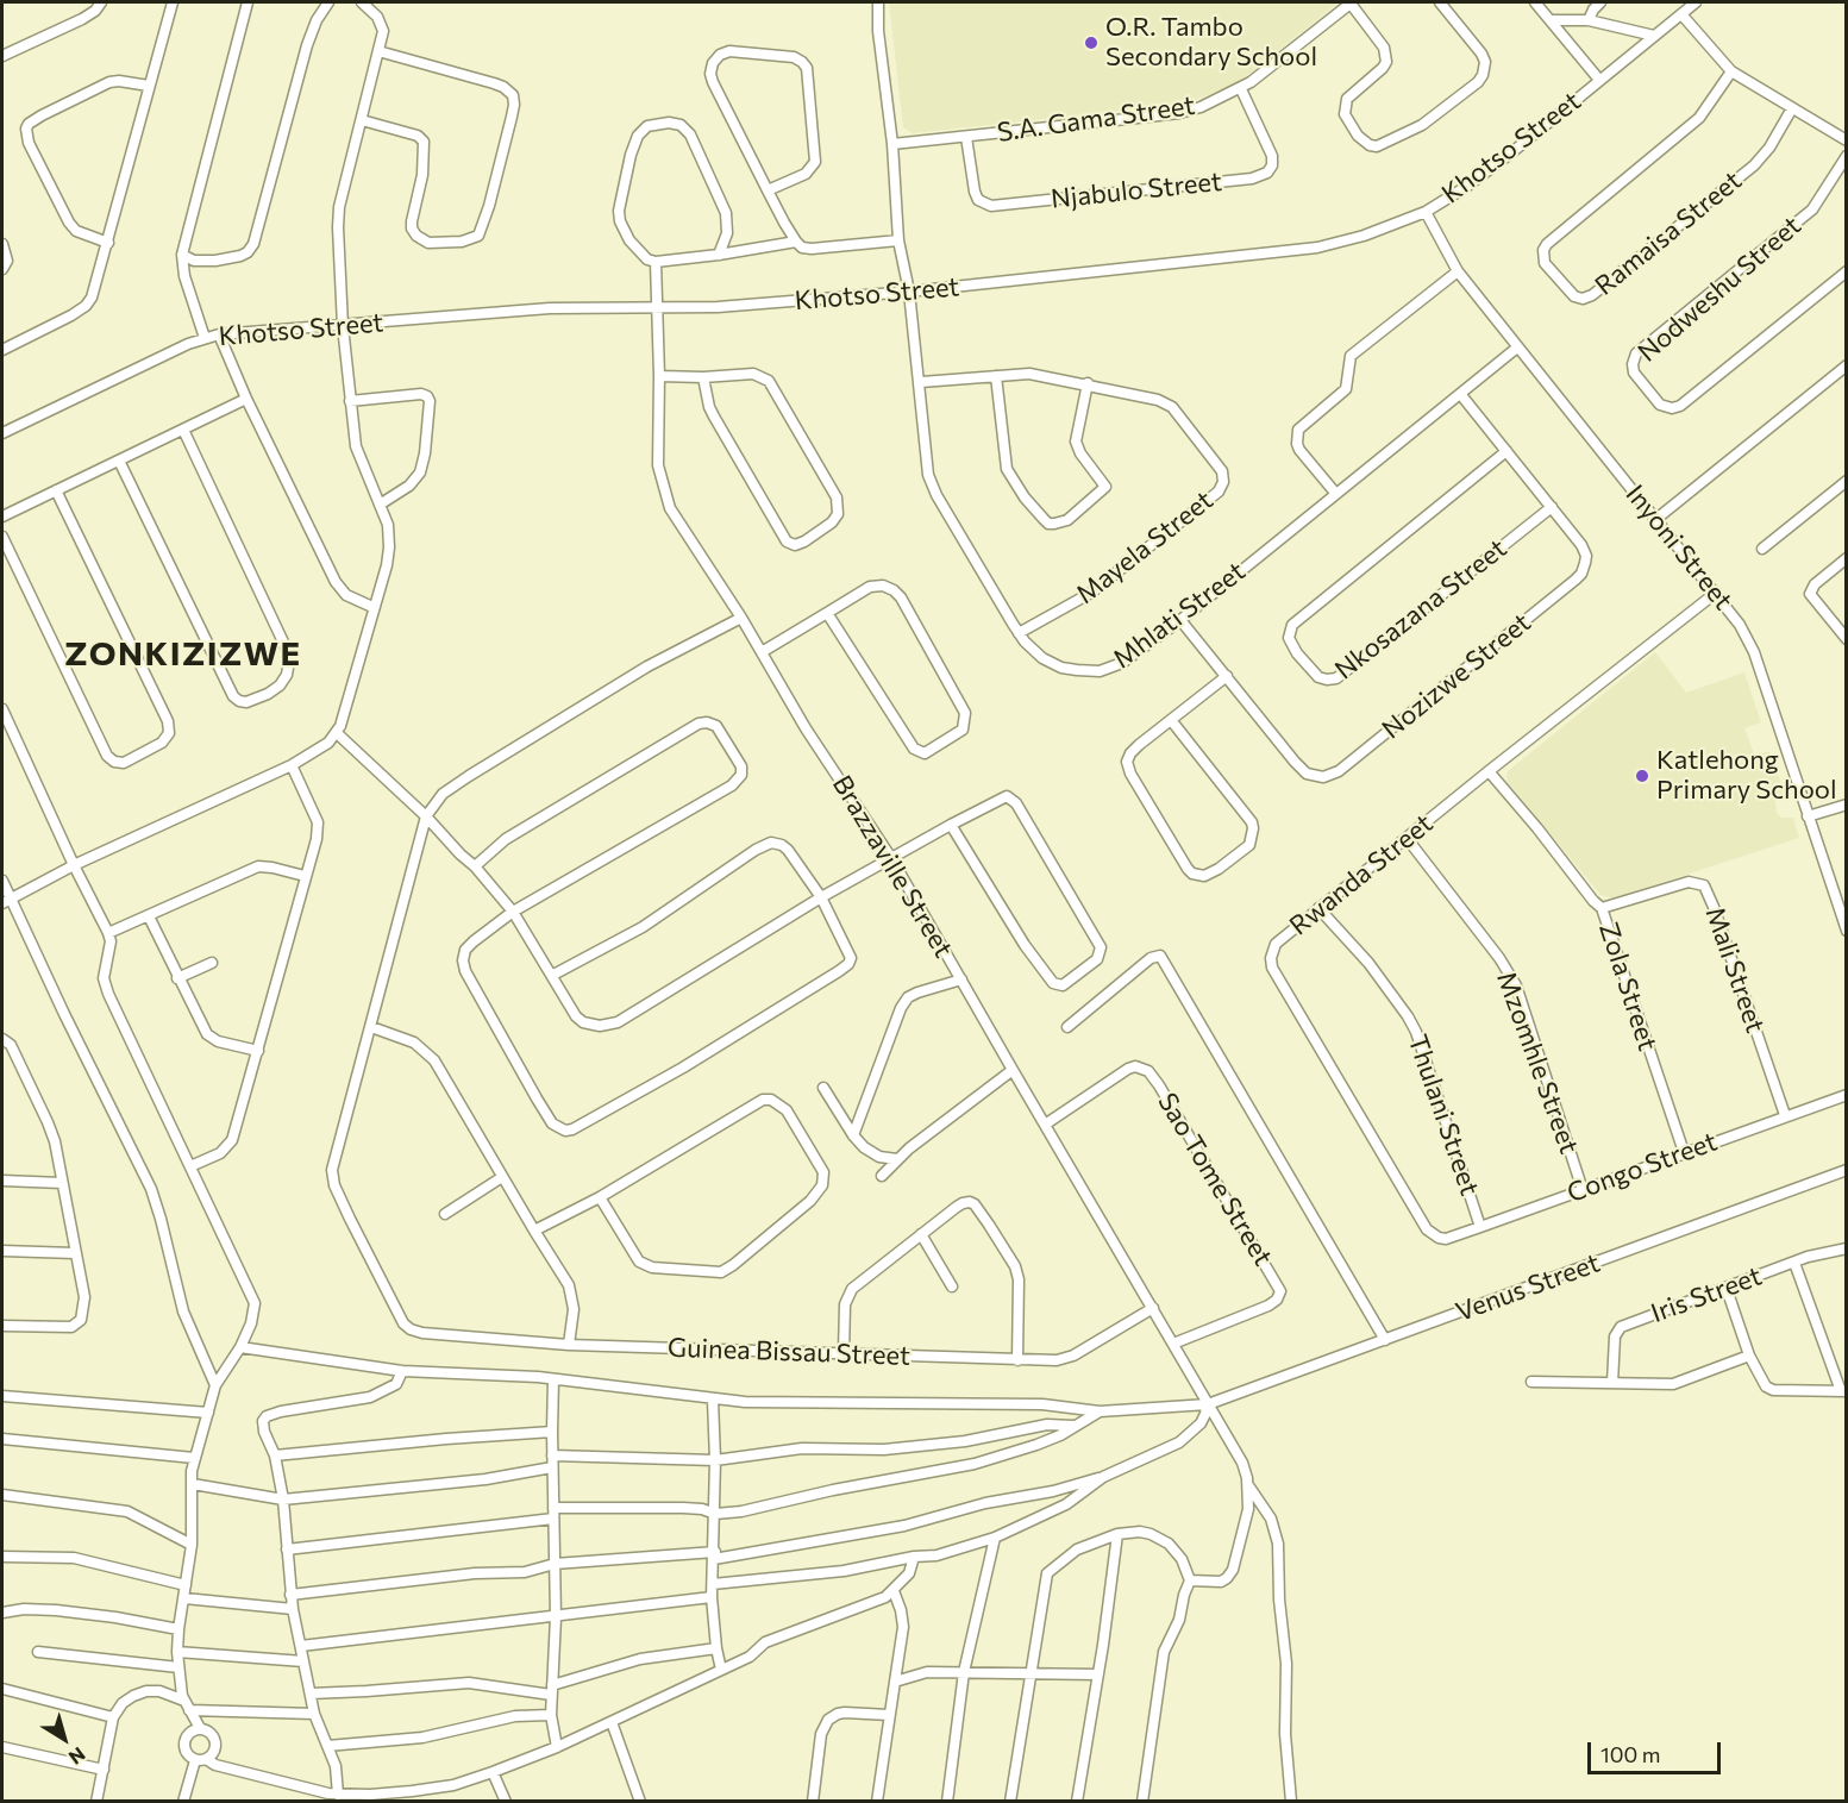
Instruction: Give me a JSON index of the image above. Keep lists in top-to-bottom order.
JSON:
{
  "streets": {
    "street": [
      "S.A. Gama Street",
      "Khotso Street",
      "Njabulo Street",
      "Ramaisa Street",
      "Nodweshu Street",
      "Mayela Street",
      "Inyoni Street",
      "Nkosazana Street",
      "Mhlati Street",
      "Nozizwe Street",
      "Brazzaville Street",
      "Rwanda Street",
      "Mali Street",
      "Zola Street",
      "Mzomhle Street",
      "Thulani Street",
      "Congo Street",
      "Sao Tome Street",
      "Venus Street",
      "Iris Street",
      "Guinea Bissau Street"
    ]
  },
  "crossings": [
    ["S.A. Gama Street", "Njabulo Street"],
    ["S.A. Gama Street", "Mhlati Street"],
    ["Khotso Street", "Inyoni Street"],
    ["Khotso Street", "Mhlati Street"],
    ["Khotso Street", "Brazzaville Street"],
    ["Mayela Street", "Mhlati Street"],
    ["Inyoni Street", "Mhlati Street"],
    ["Inyoni Street", "Rwanda Street"],
    ["Nkosazana Street", "Nozizwe Street"],
    ["Mhlati Street", "Nozizwe Street"],
    ["Brazzaville Street", "Sao Tome Street"],
    ["Brazzaville Street", "Venus Street"],
    ["Brazzaville Street", "Guinea Bissau Street"],
    ["Rwanda Street", "Zola Street"],
    ["Rwanda Street", "Mzomhle Street"],
    ["Rwanda Street", "Thulani Street"],
    ["Rwanda Street", "Congo Street"],
    ["Mali Street", "Zola Street"],
    ["Mali Street", "Congo Street"],
    ["Zola Street", "Congo Street"],
    ["Mzomhle Street", "Congo Street"],
    ["Thulani Street", "Congo Street"]
  ],
  "districts": ["ZONKIZIZWE"],
  "places": ["O.R. Tambo Secondary School", "Katlehong Primary School"],
  "scale_bar": "100 m",
  "north": "bottom right"
}
